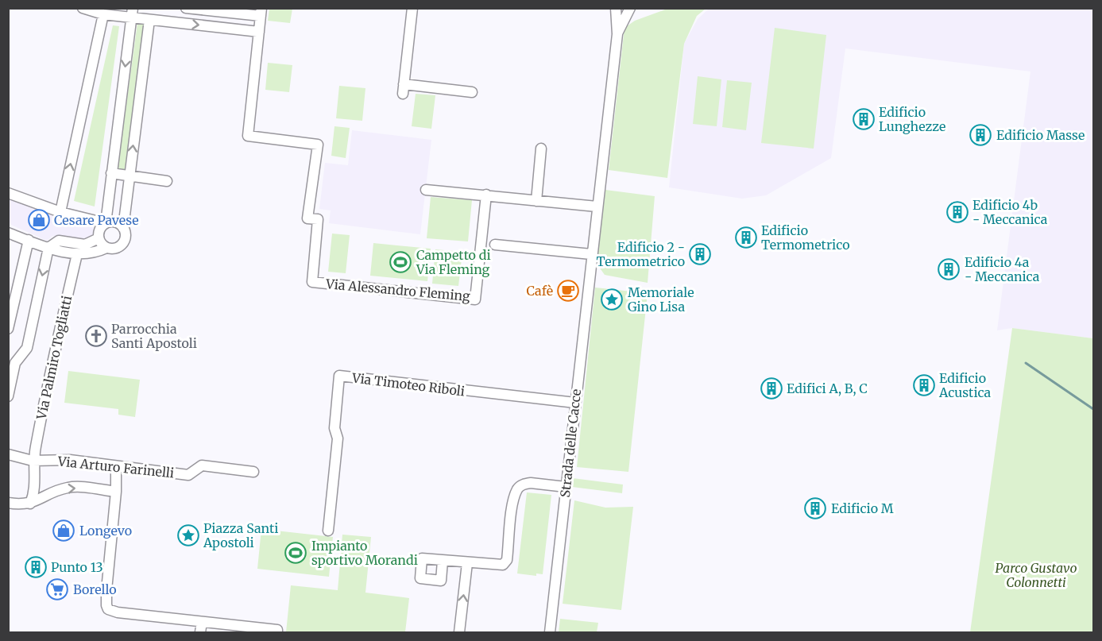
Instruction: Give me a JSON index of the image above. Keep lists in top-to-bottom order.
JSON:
{
  "streets": {
    "street": [
      "Via Alessandro Fleming",
      "Via Palmiro Togliatti",
      "Via Timoteo Riboli",
      "Strada delle Cacce",
      "Via Arturo Farinelli"
    ]
  },
  "crossings": [
    ["Via Palmiro Togliatti", "Via Arturo Farinelli"],
    ["Via Timoteo Riboli", "Strada delle Cacce"]
  ],
  "parks": ["Parco Gustavo Colonnetti"],
  "places": {
    "building": [
      "Edificio Lunghezze",
      "Edificio Masse",
      "Edificio 4b - Meccanica",
      "Edificio Termometrico",
      "Edificio 2 - Termometrico",
      "Edificio 4a - Meccanica",
      "Edificio Acustica",
      "Edifici A, B, C",
      "Edificio M",
      "Punto 13"
    ],
    "shop": ["Cesare Pavese", "Longevo"],
    "sports": ["Campetto di Via Fleming", "Impianto sportivo Morandi"],
    "cafe": ["Cafè"],
    "place": ["Memoriale Gino Lisa", "Piazza Santi Apostoli"],
    "church": ["Parrocchia Santi Apostoli"],
    "supermarket": ["Borello"]
  }
}
